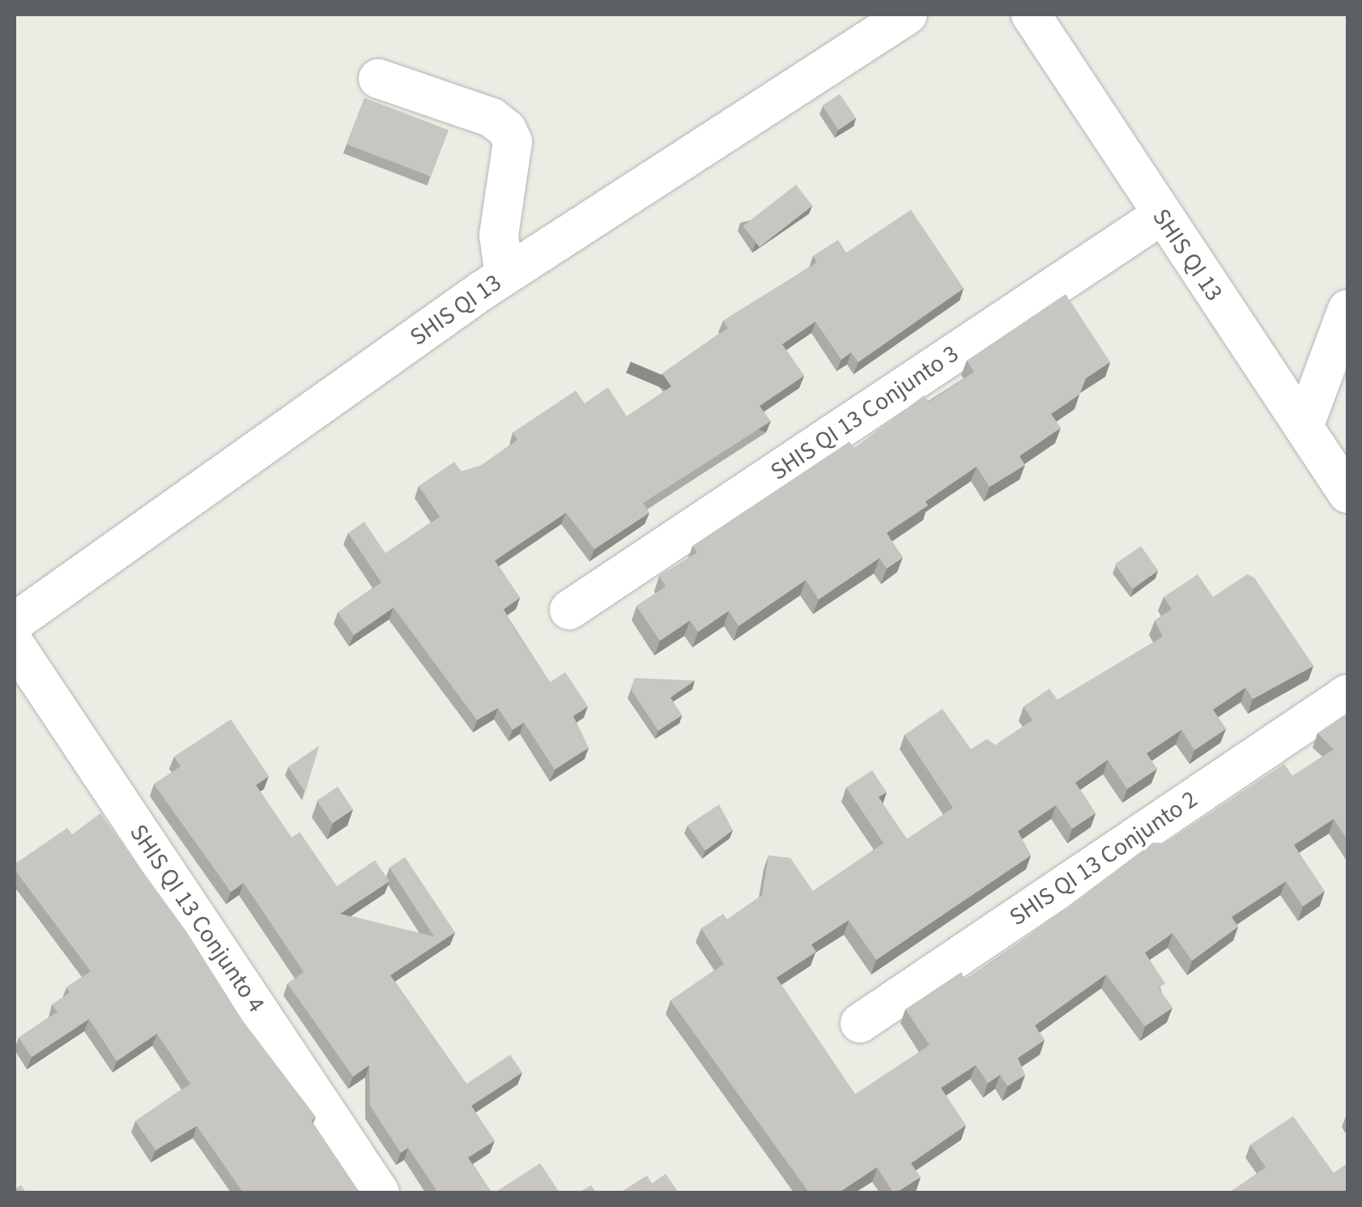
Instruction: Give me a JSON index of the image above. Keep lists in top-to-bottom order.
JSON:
{
  "streets": {
    "street": [
      "SHIS QI 13",
      "SHIS QI 13 Conjunto 3",
      "SHIS QI 13 Conjunto 2",
      "SHIS QI 13 Conjunto 4"
    ]
  },
  "crossings": [
    ["SHIS QI 13", "SHIS QI 13 Conjunto 3"]
  ]
}
